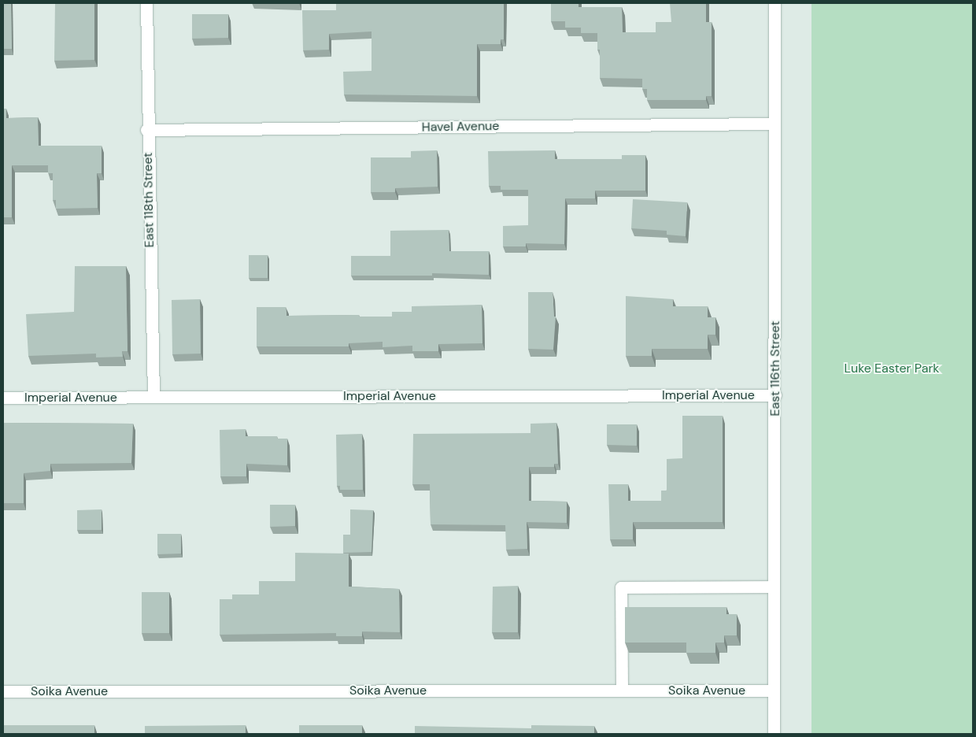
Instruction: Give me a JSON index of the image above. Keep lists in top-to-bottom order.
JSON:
{
  "streets": {
    "street": [
      "Havel Avenue",
      "East 118th Street",
      "East 116th Street",
      "Imperial Avenue",
      "Soika Avenue"
    ]
  },
  "crossings": [
    ["Havel Avenue", "East 118th Street"],
    ["Havel Avenue", "East 116th Street"],
    ["East 118th Street", "Imperial Avenue"],
    ["East 116th Street", "Imperial Avenue"],
    ["East 116th Street", "Soika Avenue"]
  ],
  "parks": ["Luke Easter Park"]
}
